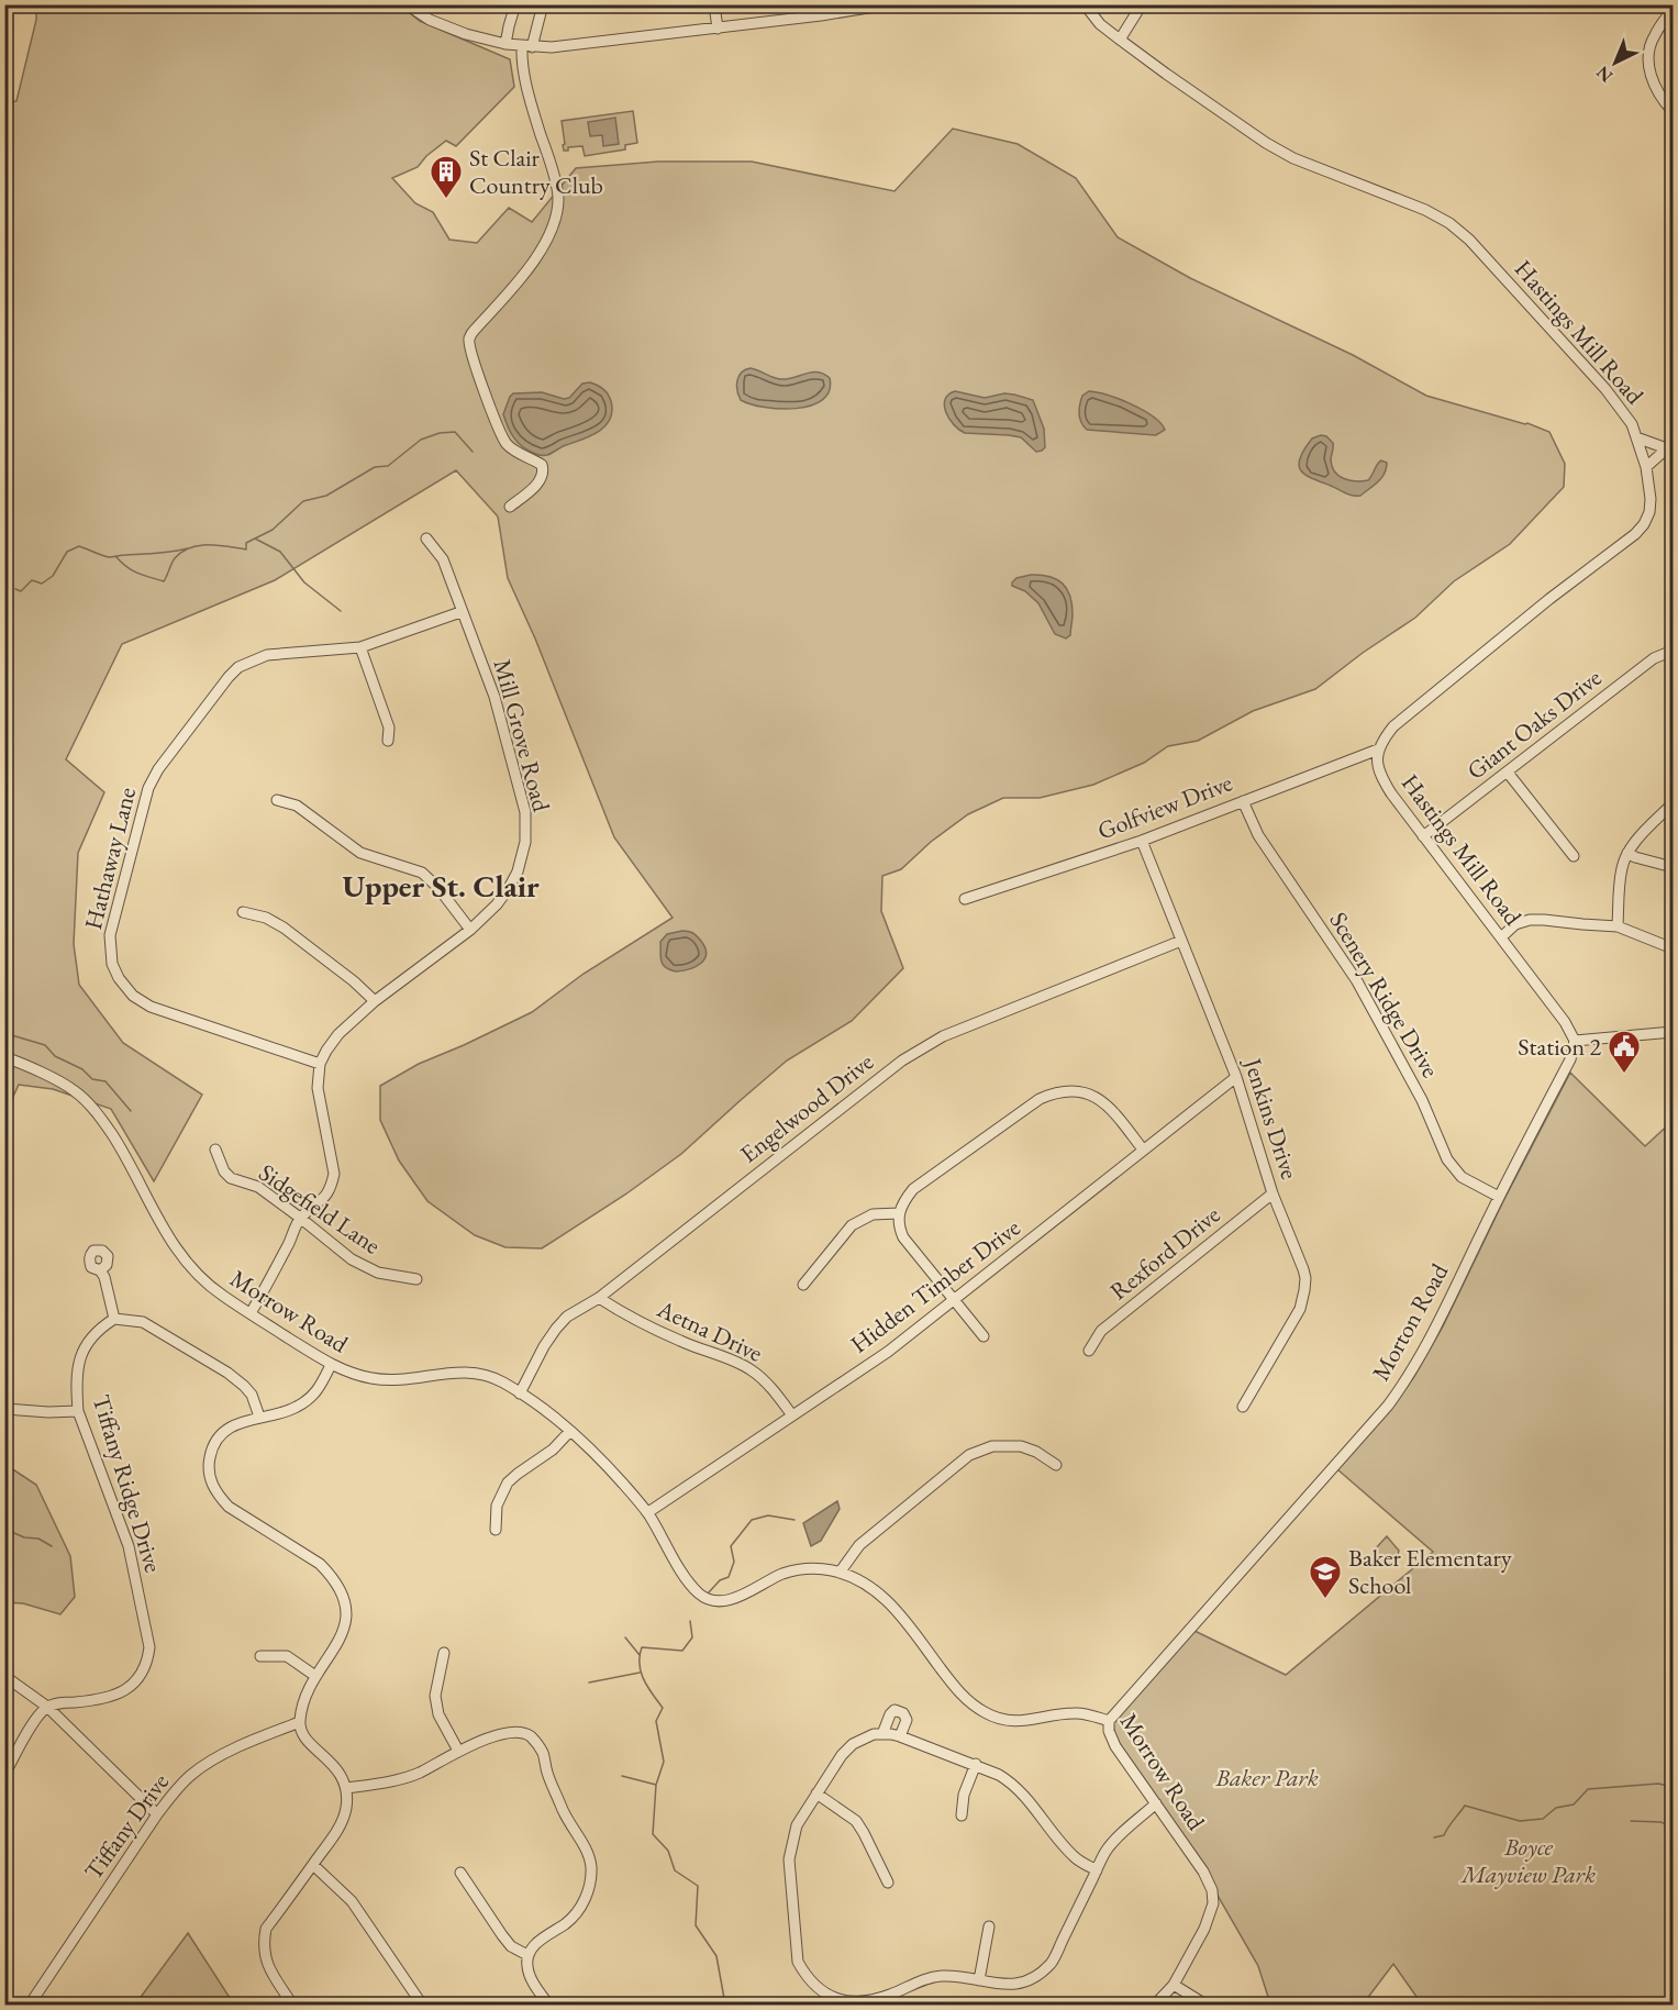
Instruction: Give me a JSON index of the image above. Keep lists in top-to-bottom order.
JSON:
{
  "streets": {
    "street": [
      "Hastings Mill Road",
      "Giant Oaks Drive",
      "Mill Grove Road",
      "Golfview Drive",
      "Hathaway Lane",
      "Scenery Ridge Drive",
      "Engelwood Drive",
      "Jenkins Drive",
      "Sidgefield Lane",
      "Rexford Drive",
      "Hidden Timber Drive",
      "Morrow Road",
      "Morton Road",
      "Aetna Drive",
      "Tiffany Ridge Drive",
      "Tiffany Drive"
    ]
  },
  "crossings": [
    ["Hastings Mill Road", "Giant Oaks Drive"],
    ["Hastings Mill Road", "Golfview Drive"],
    ["Hastings Mill Road", "Morton Road"],
    ["Mill Grove Road", "Hathaway Lane"],
    ["Golfview Drive", "Scenery Ridge Drive"],
    ["Golfview Drive", "Jenkins Drive"],
    ["Scenery Ridge Drive", "Morton Road"],
    ["Engelwood Drive", "Jenkins Drive"],
    ["Engelwood Drive", "Morrow Road"],
    ["Engelwood Drive", "Aetna Drive"],
    ["Jenkins Drive", "Rexford Drive"],
    ["Jenkins Drive", "Hidden Timber Drive"],
    ["Hidden Timber Drive", "Morrow Road"],
    ["Hidden Timber Drive", "Aetna Drive"],
    ["Morrow Road", "Morton Road"]
  ],
  "districts": ["Upper St. Clair"],
  "parks": ["Baker Park", "Boyce Mayview Park"],
  "places": {
    "building": ["St Clair Country Club"],
    "public building": ["Station 2"],
    "school or university": ["Baker Elementary School"]
  },
  "north": "bottom left"
}
